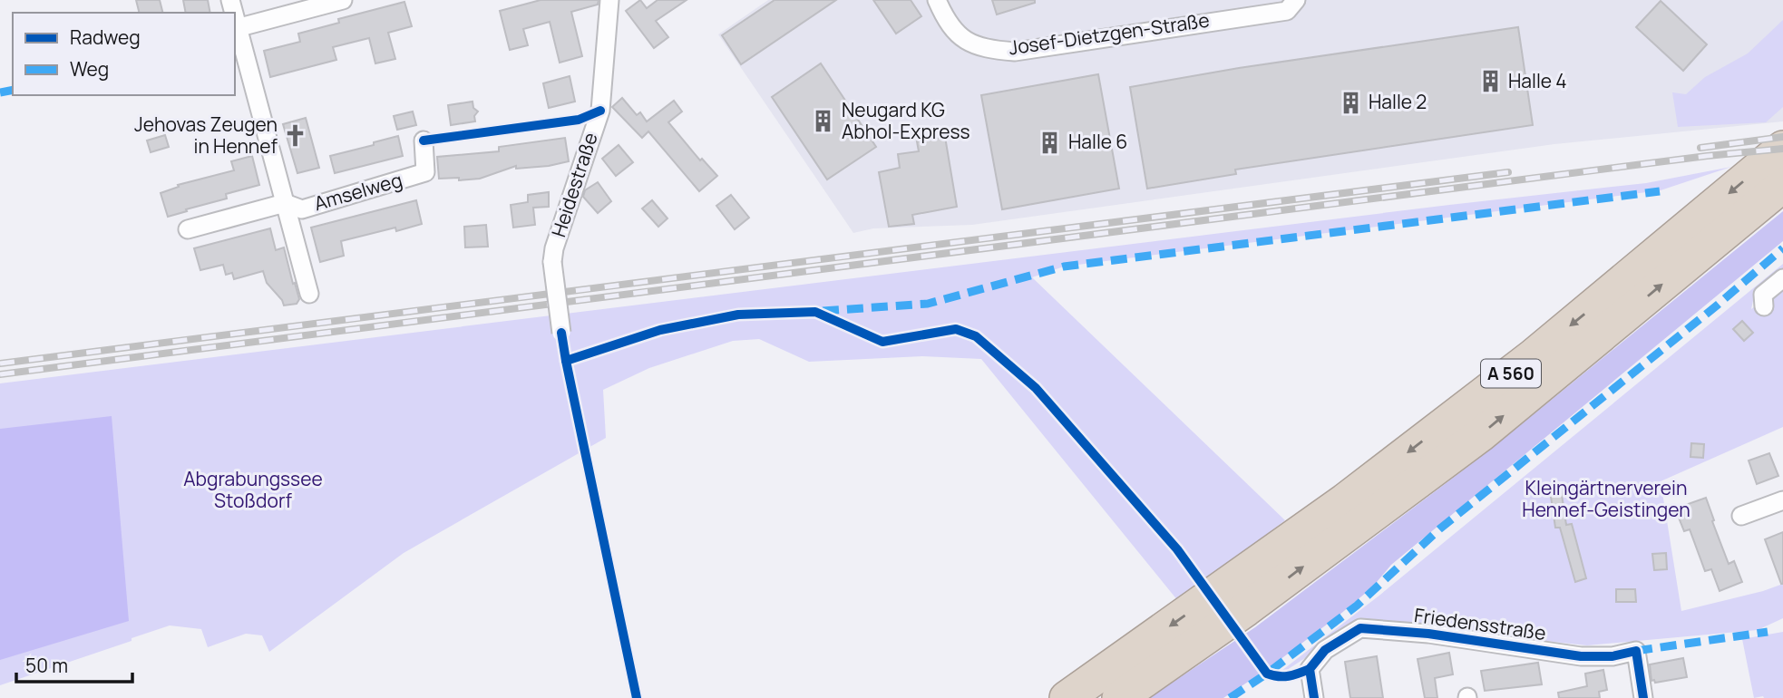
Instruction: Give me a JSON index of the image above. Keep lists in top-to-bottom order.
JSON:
{
  "streets": {
    "highway": ["A 560"],
    "street": [
      "Josef-Dietzgen-Straße",
      "Heidestraße",
      "Amselweg",
      "Friedensstraße"
    ]
  },
  "parks": ["Abgrabungssee Stoßdorf", "Kleingärtnerverein Hennef-Geistingen"],
  "places": {
    "building": [
      "Halle 4",
      "Halle 2",
      "Neugard KG Abhol-Express",
      "Halle 6"
    ],
    "church": ["Jehovas Zeugen in Hennef"]
  },
  "legend": ["Radweg", "Weg"],
  "scale_bar": "50 m"
}
